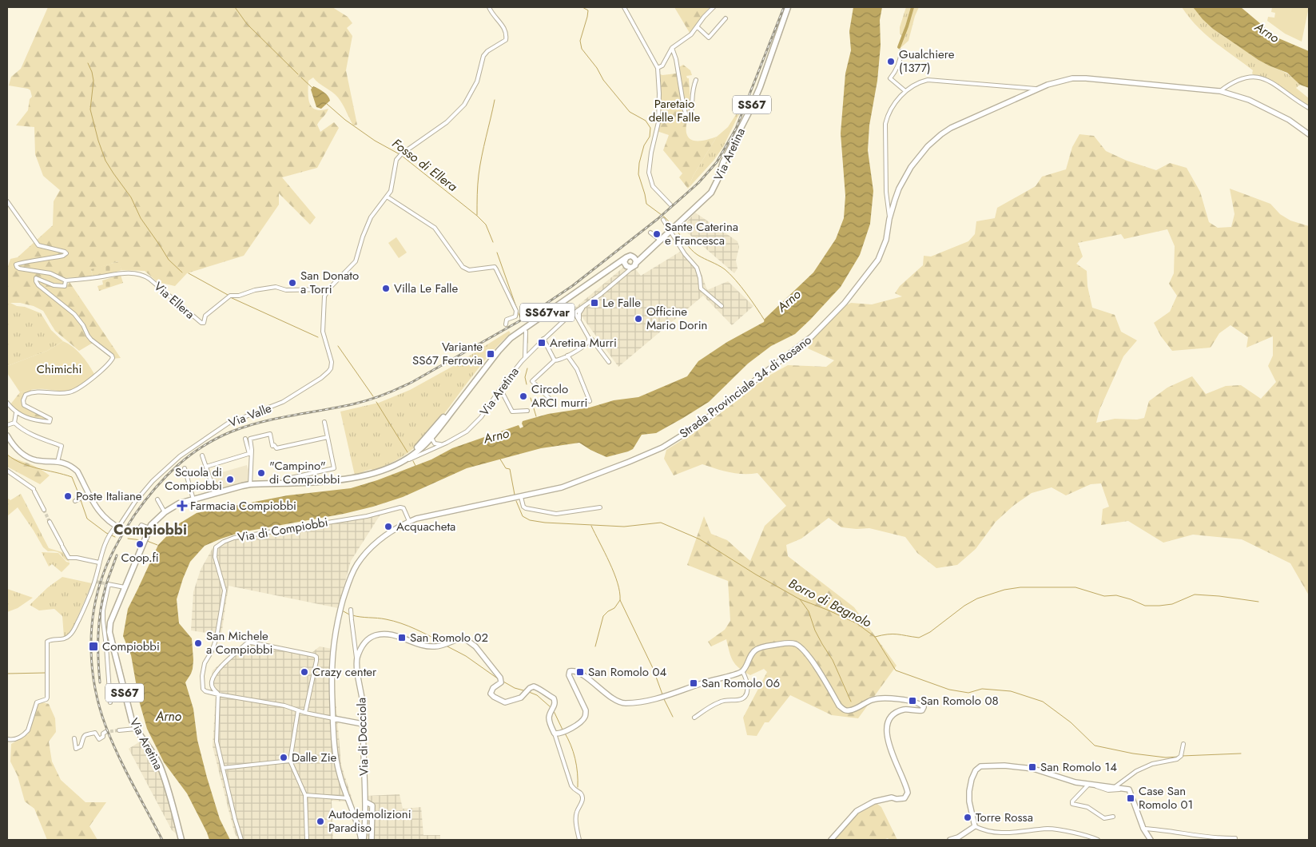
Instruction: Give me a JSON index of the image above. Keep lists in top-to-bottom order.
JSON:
{
  "streets": {
    "main road": ["SS67", "Via Aretina", "SS67var"],
    "street": [
      "Via Ellera",
      "Strada Provinciale 34 di Rosano",
      "Via Valle",
      "Via di Compiobbi",
      "Via di Docciola"
    ]
  },
  "crossings": [
    ["Via Aretina", "SS67var"],
    ["Via Ellera", "Via Valle"],
    ["Strada Provinciale 34 di Rosano", "Via di Compiobbi"],
    ["Strada Provinciale 34 di Rosano", "Via di Docciola"],
    ["Via di Compiobbi", "Via di Docciola"]
  ],
  "districts": ["Compiobbi"],
  "water": ["Arno", "Fosso di Ellera", "Borro di Bagnolo"],
  "parks": ["Paretaio delle Falle", "Chimichi"],
  "places": {
    "other": [
      "Gualchiere (1377)",
      "Sante Caterina e Francesca",
      "San Donato a Torri",
      "Villa Le Falle",
      "Officine Mario Dorin",
      "Circolo ARCI murri",
      "\"Campino\" di Compiobbi",
      "Scuola di Compiobbi",
      "Poste Italiane",
      "Acquacheta",
      "Coop.fi",
      "San Michele a Compiobbi",
      "Crazy center",
      "Dalle Zie",
      "Torre Rossa",
      "Autodemolizioni Paradiso"
    ],
    "transit": [
      "Le Falle",
      "Aretina Murri",
      "Variante SS67 Ferrovia",
      "San Romolo 02",
      "Compiobbi",
      "San Romolo 04",
      "San Romolo 06",
      "San Romolo 08",
      "San Romolo 14",
      "Case San Romolo 01"
    ],
    "health": ["Farmacia Compiobbi"]
  }
}
